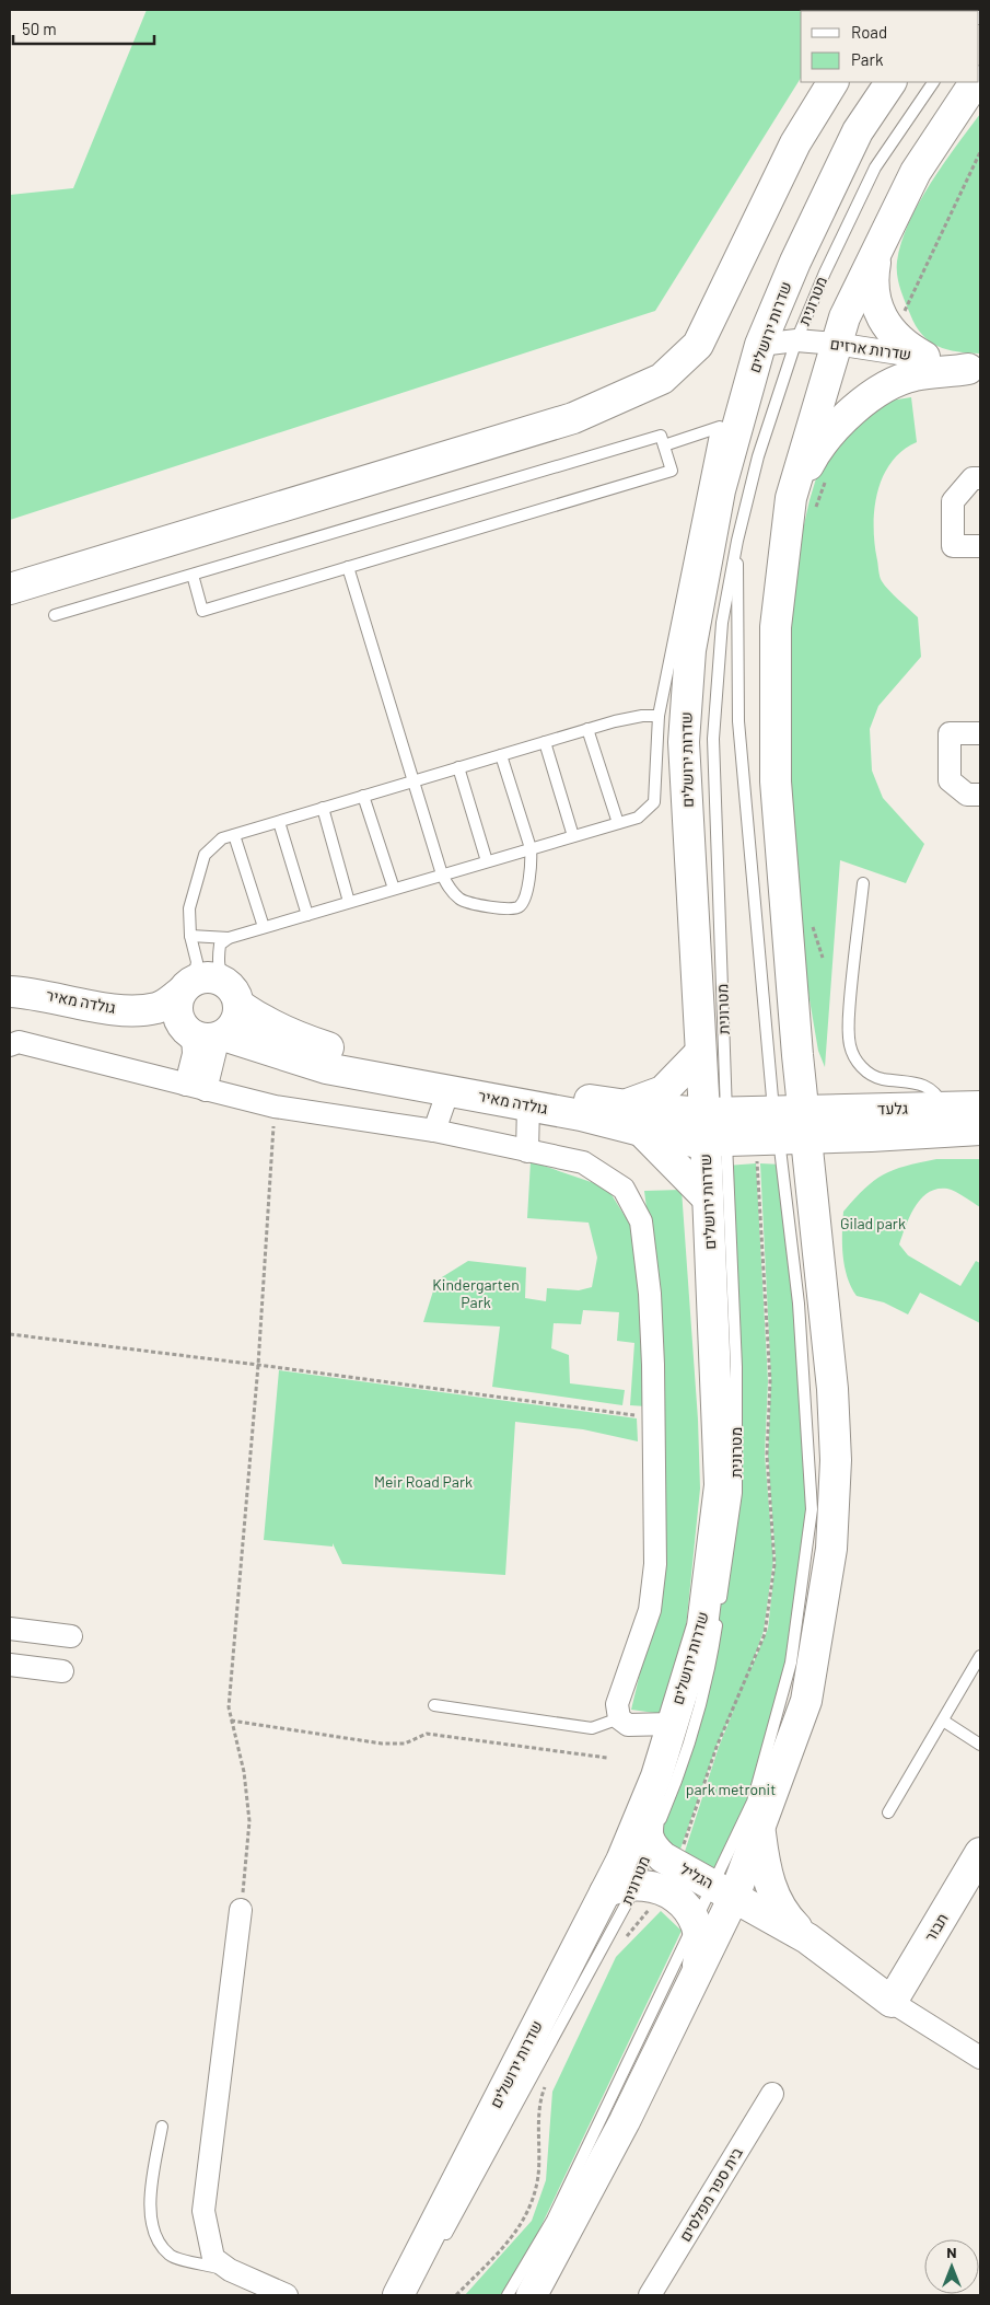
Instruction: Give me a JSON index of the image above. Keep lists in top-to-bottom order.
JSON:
{
  "streets": {
    "main road": [
      "שדרות ירושלים",
      "גולדה מאיר",
      "גלעד",
      "הגליל",
      "תבור"
    ],
    "street": ["שדרות ארזים", "בית ספר מפלסים"],
    "lane": ["מטרונית"]
  },
  "crossings": [
    ["מטרונית", "שדרות ירושלים"],
    ["מטרונית", "שדרות ארזים"],
    ["מטרונית", "גולדה מאיר"],
    ["מטרונית", "גלעד"],
    ["מטרונית", "הגליל"],
    ["שדרות ירושלים", "שדרות ארזים"],
    ["שדרות ירושלים", "גולדה מאיר"],
    ["גולדה מאיר", "גלעד"],
    ["הגליל", "תבור"]
  ],
  "parks": [
    "Gilad park",
    "Kindergarten Park",
    "Meir Road Park",
    "park metronit"
  ],
  "legend": ["Road", "Park"],
  "scale_bar": "50 m",
  "north": "top"
}
